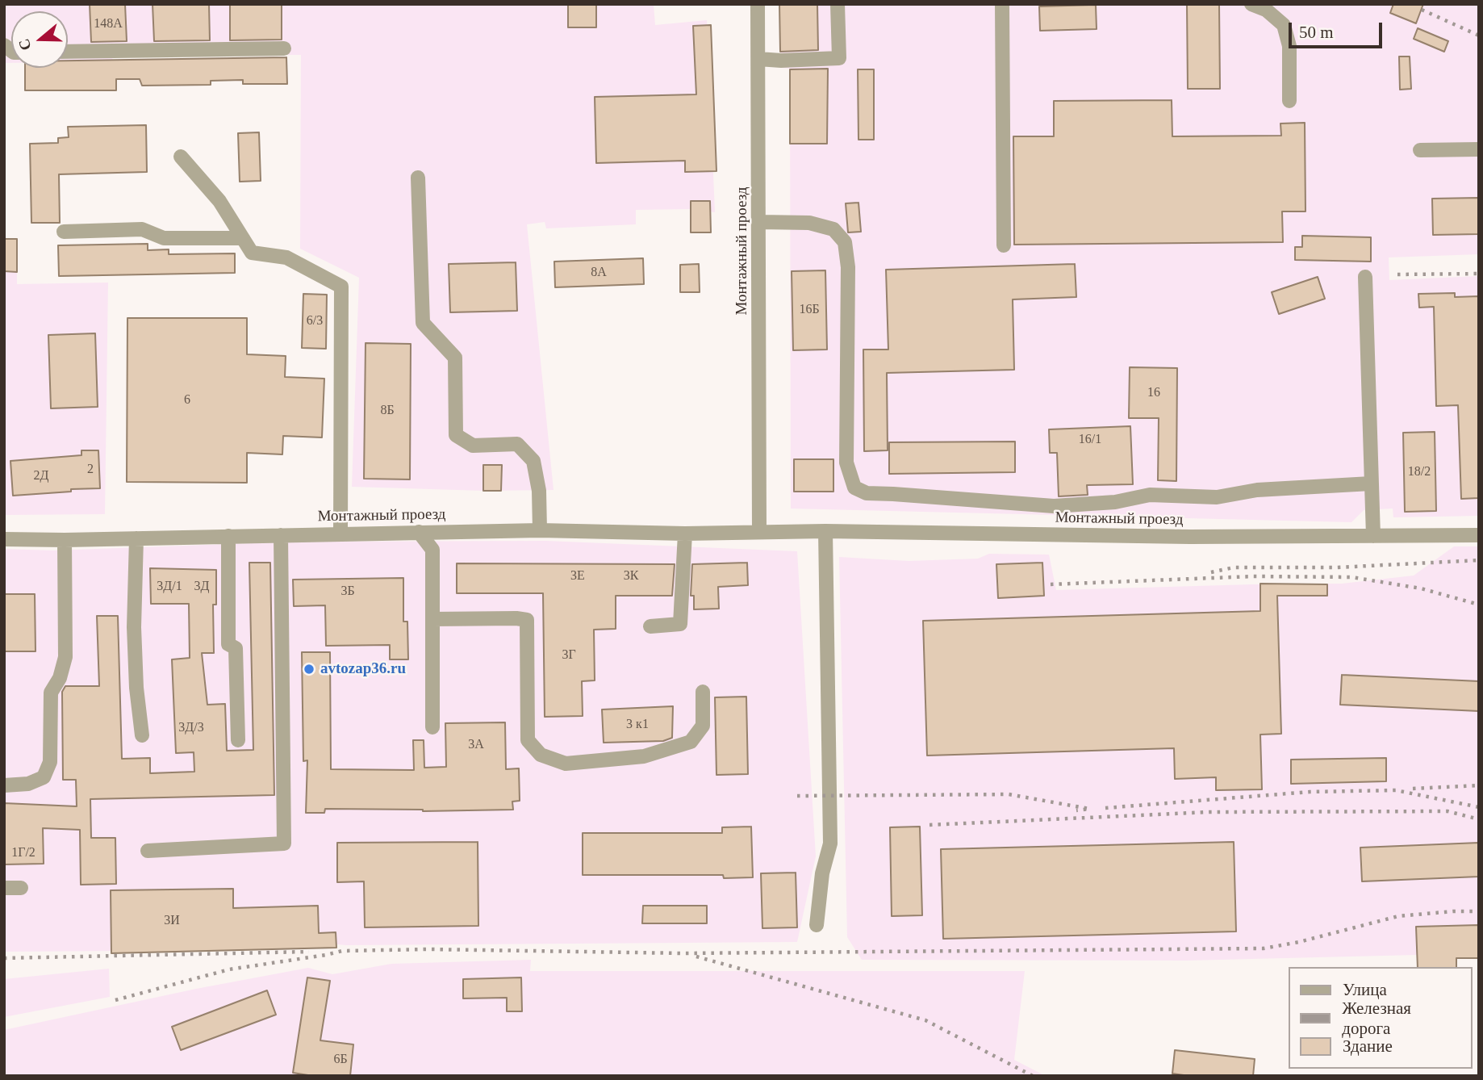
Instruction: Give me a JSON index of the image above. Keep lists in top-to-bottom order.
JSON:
{
  "streets": {
    "street": ["Монтажный проезд"]
  },
  "places": ["avtozap36.ru"],
  "house_numbers": [
    "148А",
    "8А",
    "16Б",
    "6/3",
    "16",
    "6",
    "8Б",
    "16/1",
    "2",
    "18/2",
    "2Д",
    "3Е",
    "3К",
    "3Д/1",
    "3Д",
    "3Б",
    "3Г",
    "3 к1",
    "3Д/3",
    "3А",
    "1Г/2",
    "3И",
    "6Б"
  ],
  "legend": ["Улица", "Железная дорога", "Здание"],
  "scale_bar": "50 m",
  "north": "left"
}
